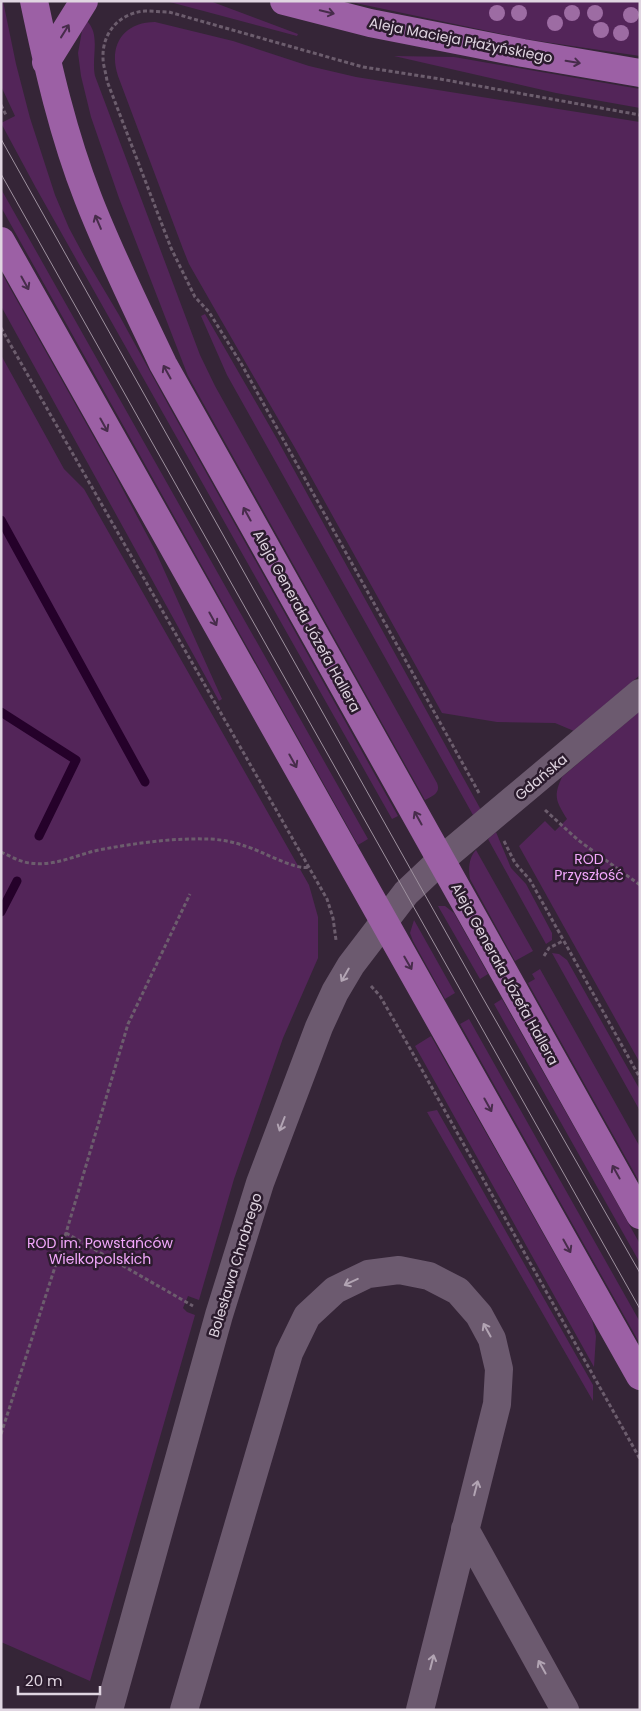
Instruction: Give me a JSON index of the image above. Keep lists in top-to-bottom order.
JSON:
{
  "streets": {
    "main road": ["Aleja Macieja Płażyńskiego", "Aleja Generała Józefa Hallera"],
    "street": ["Gdańska", "Bolesława Chrobrego"]
  },
  "crossings": [
    ["Aleja Generała Józefa Hallera", "Gdańska"],
    ["Aleja Generała Józefa Hallera", "Bolesława Chrobrego"],
    ["Gdańska", "Bolesława Chrobrego"]
  ],
  "one_way": ["Aleja Macieja Płażyńskiego", "Bolesława Chrobrego"],
  "parks": ["ROD Przyszłość", "ROD im. Powstańców Wielkopolskich"],
  "scale_bar": "20 m"
}
